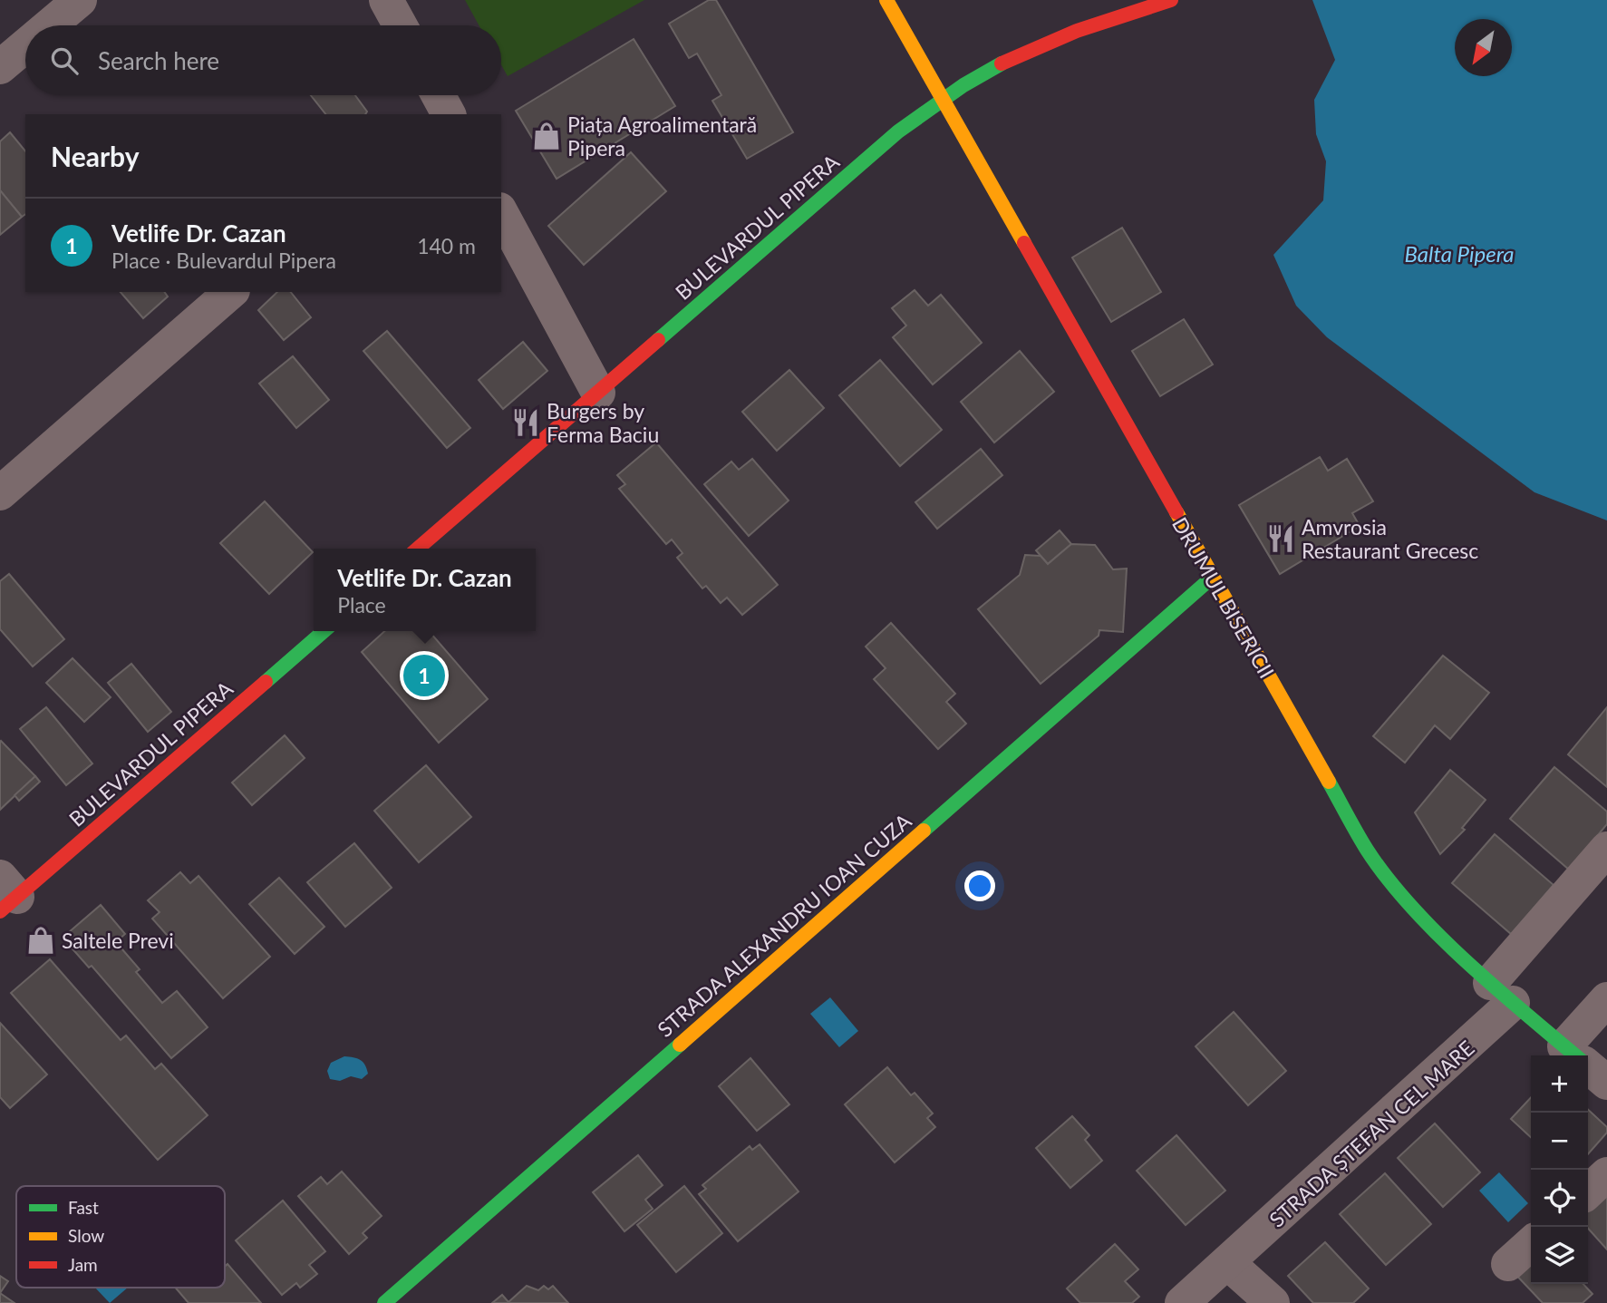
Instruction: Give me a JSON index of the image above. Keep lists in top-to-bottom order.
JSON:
{
  "streets": {
    "street": [
      "BULEVARDUL PIPERA",
      "DRUMUL BISERICII",
      "STRADA ALEXANDRU IOAN CUZA",
      "STRADA ȘTEFAN CEL MARE"
    ]
  },
  "crossings": [
    ["BULEVARDUL PIPERA", "DRUMUL BISERICII"],
    ["DRUMUL BISERICII", "STRADA ALEXANDRU IOAN CUZA"],
    ["DRUMUL BISERICII", "STRADA ȘTEFAN CEL MARE"]
  ],
  "water": ["Balta Pipera"],
  "places": {
    "shop": ["Piața Agroalimentară Pipera", "Saltele Previ"],
    "restaurant": ["Burgers by Ferma Baciu", "Amvrosia Restaurant Grecesc"]
  },
  "legend": ["Fast", "Slow", "Jam"],
  "north": "bottom left",
  "page": {
    "search": "Search here",
    "heading": "Nearby",
    "list": [
      {
        "mark": "1",
        "name": "Vetlife Dr. Cazan",
        "note": "Place · Bulevardul Pipera",
        "value": "140 m"
      }
    ],
    "popup": ["Vetlife Dr. Cazan", "Place"],
    "pins": "1",
    "map_buttons": ["+", "−"]
  }
}
